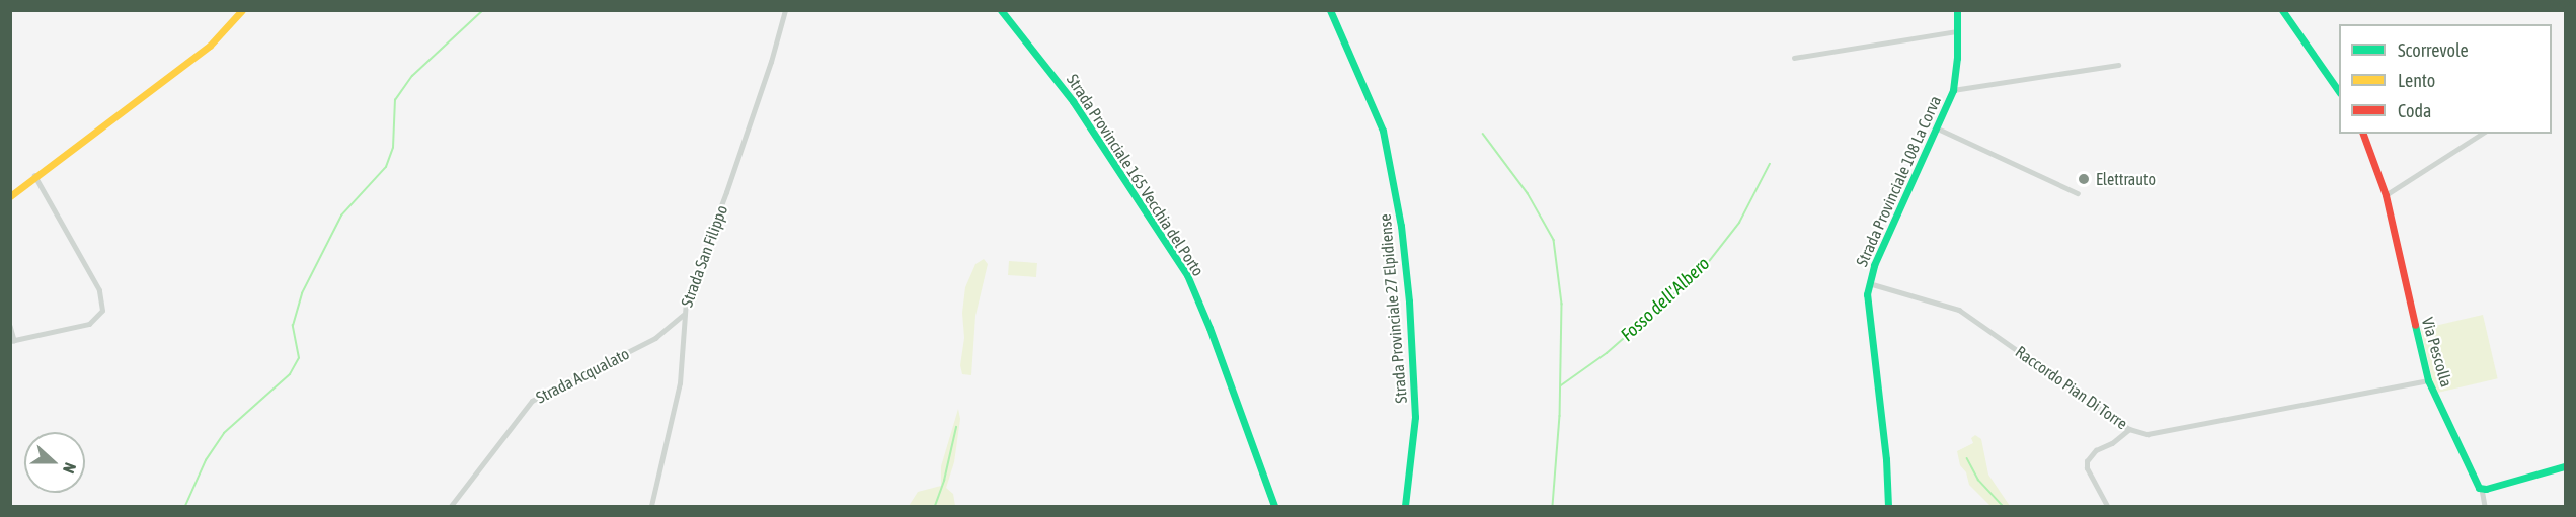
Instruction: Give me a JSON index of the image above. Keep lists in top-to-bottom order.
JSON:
{
  "streets": {
    "street": [
      "Strada Provinciale 165 Vecchia del Porto",
      "Strada Provinciale 108 La Corva",
      "Strada San Filippo",
      "Strada Provinciale 27 Elpidiense",
      "Via Pescolla",
      "Strada Acqualato",
      "Raccordo Pian Di Torre"
    ]
  },
  "crossings": [
    ["Strada Provinciale 108 La Corva", "Raccordo Pian Di Torre"],
    ["Strada San Filippo", "Strada Acqualato"],
    ["Via Pescolla", "Raccordo Pian Di Torre"]
  ],
  "water": ["Fosso dell'Albero"],
  "places": ["Elettrauto"],
  "legend": ["Scorrevole", "Lento", "Coda"],
  "north": "right"
}
